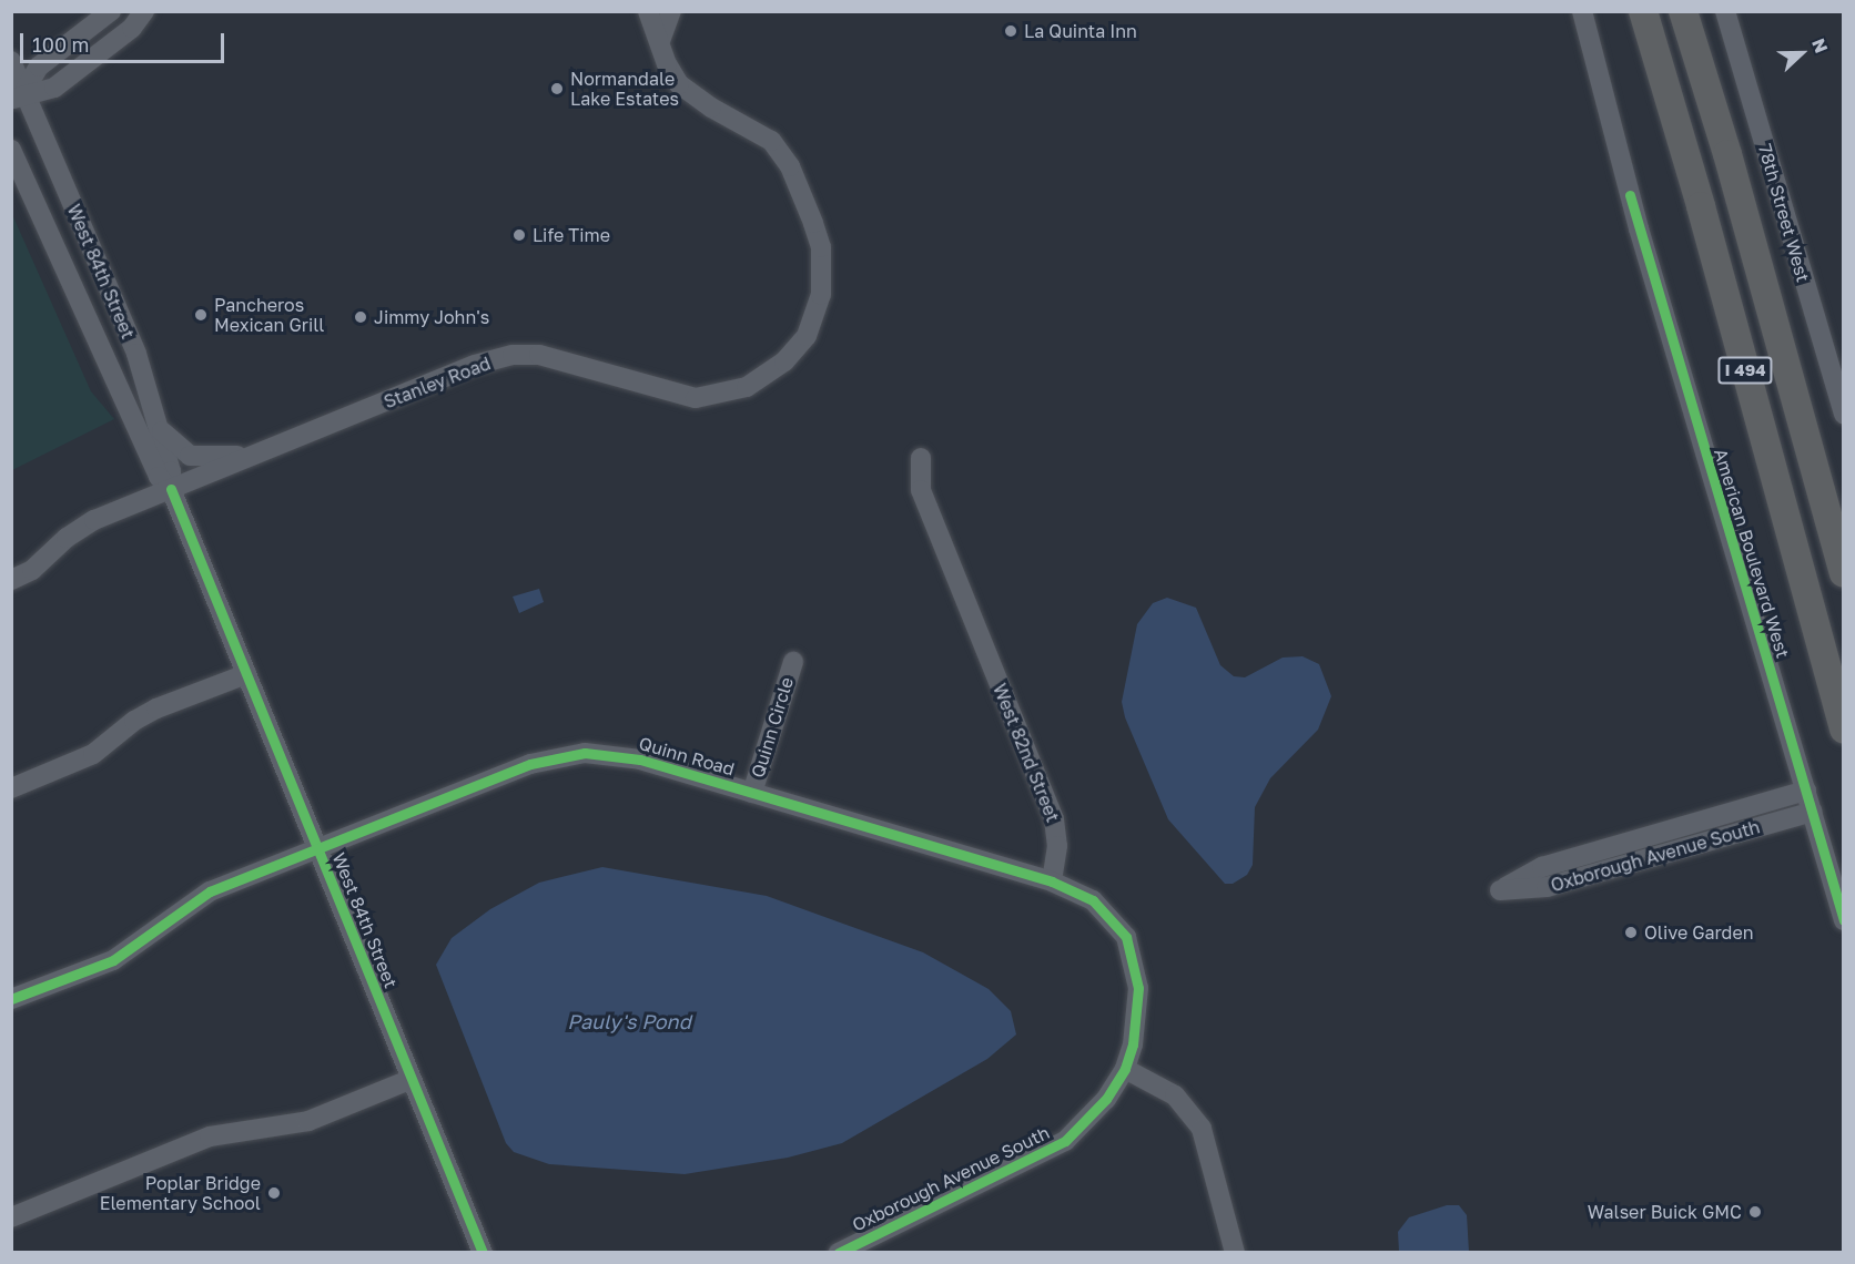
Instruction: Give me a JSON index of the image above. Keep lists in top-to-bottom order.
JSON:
{
  "streets": {
    "highway": ["I 494"],
    "street": [
      "78th Street West",
      "West 84th Street",
      "Stanley Road",
      "American Boulevard West",
      "Quinn Circle",
      "West 82nd Street",
      "Quinn Road",
      "Oxborough Avenue South"
    ]
  },
  "crossings": [
    ["West 84th Street", "Stanley Road"],
    ["West 84th Street", "Quinn Road"],
    ["American Boulevard West", "Oxborough Avenue South"],
    ["Quinn Circle", "Quinn Road"],
    ["West 82nd Street", "Quinn Road"]
  ],
  "water": ["Pauly's Pond"],
  "places": [
    "La Quinta Inn",
    "Normandale Lake Estates",
    "Life Time",
    "Pancheros Mexican Grill",
    "Jimmy John's",
    "Olive Garden",
    "Poplar Bridge Elementary School",
    "Walser Buick GMC"
  ],
  "scale_bar": "100 m",
  "north": "right"
}
